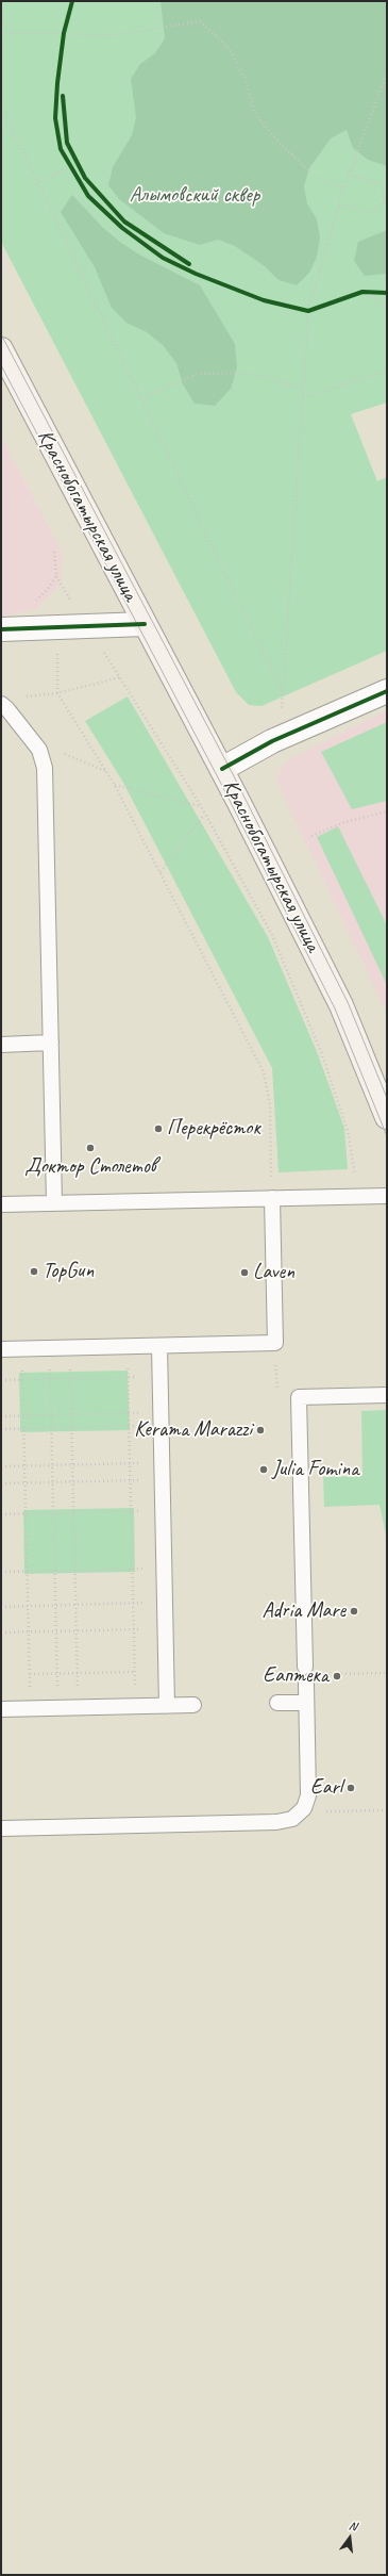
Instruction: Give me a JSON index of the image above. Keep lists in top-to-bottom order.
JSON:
{
  "streets": {
    "main road": ["Краснобогатырская улица"]
  },
  "parks": ["Алымовский сквер"],
  "places": [
    "Перекрёсток",
    "Доктор Столетов",
    "TopGun",
    "Laven",
    "Kerama Marazzi",
    "Julia Fomina",
    "Adria Mare",
    "Еаптека",
    "Earl"
  ],
  "north": "top"
}
